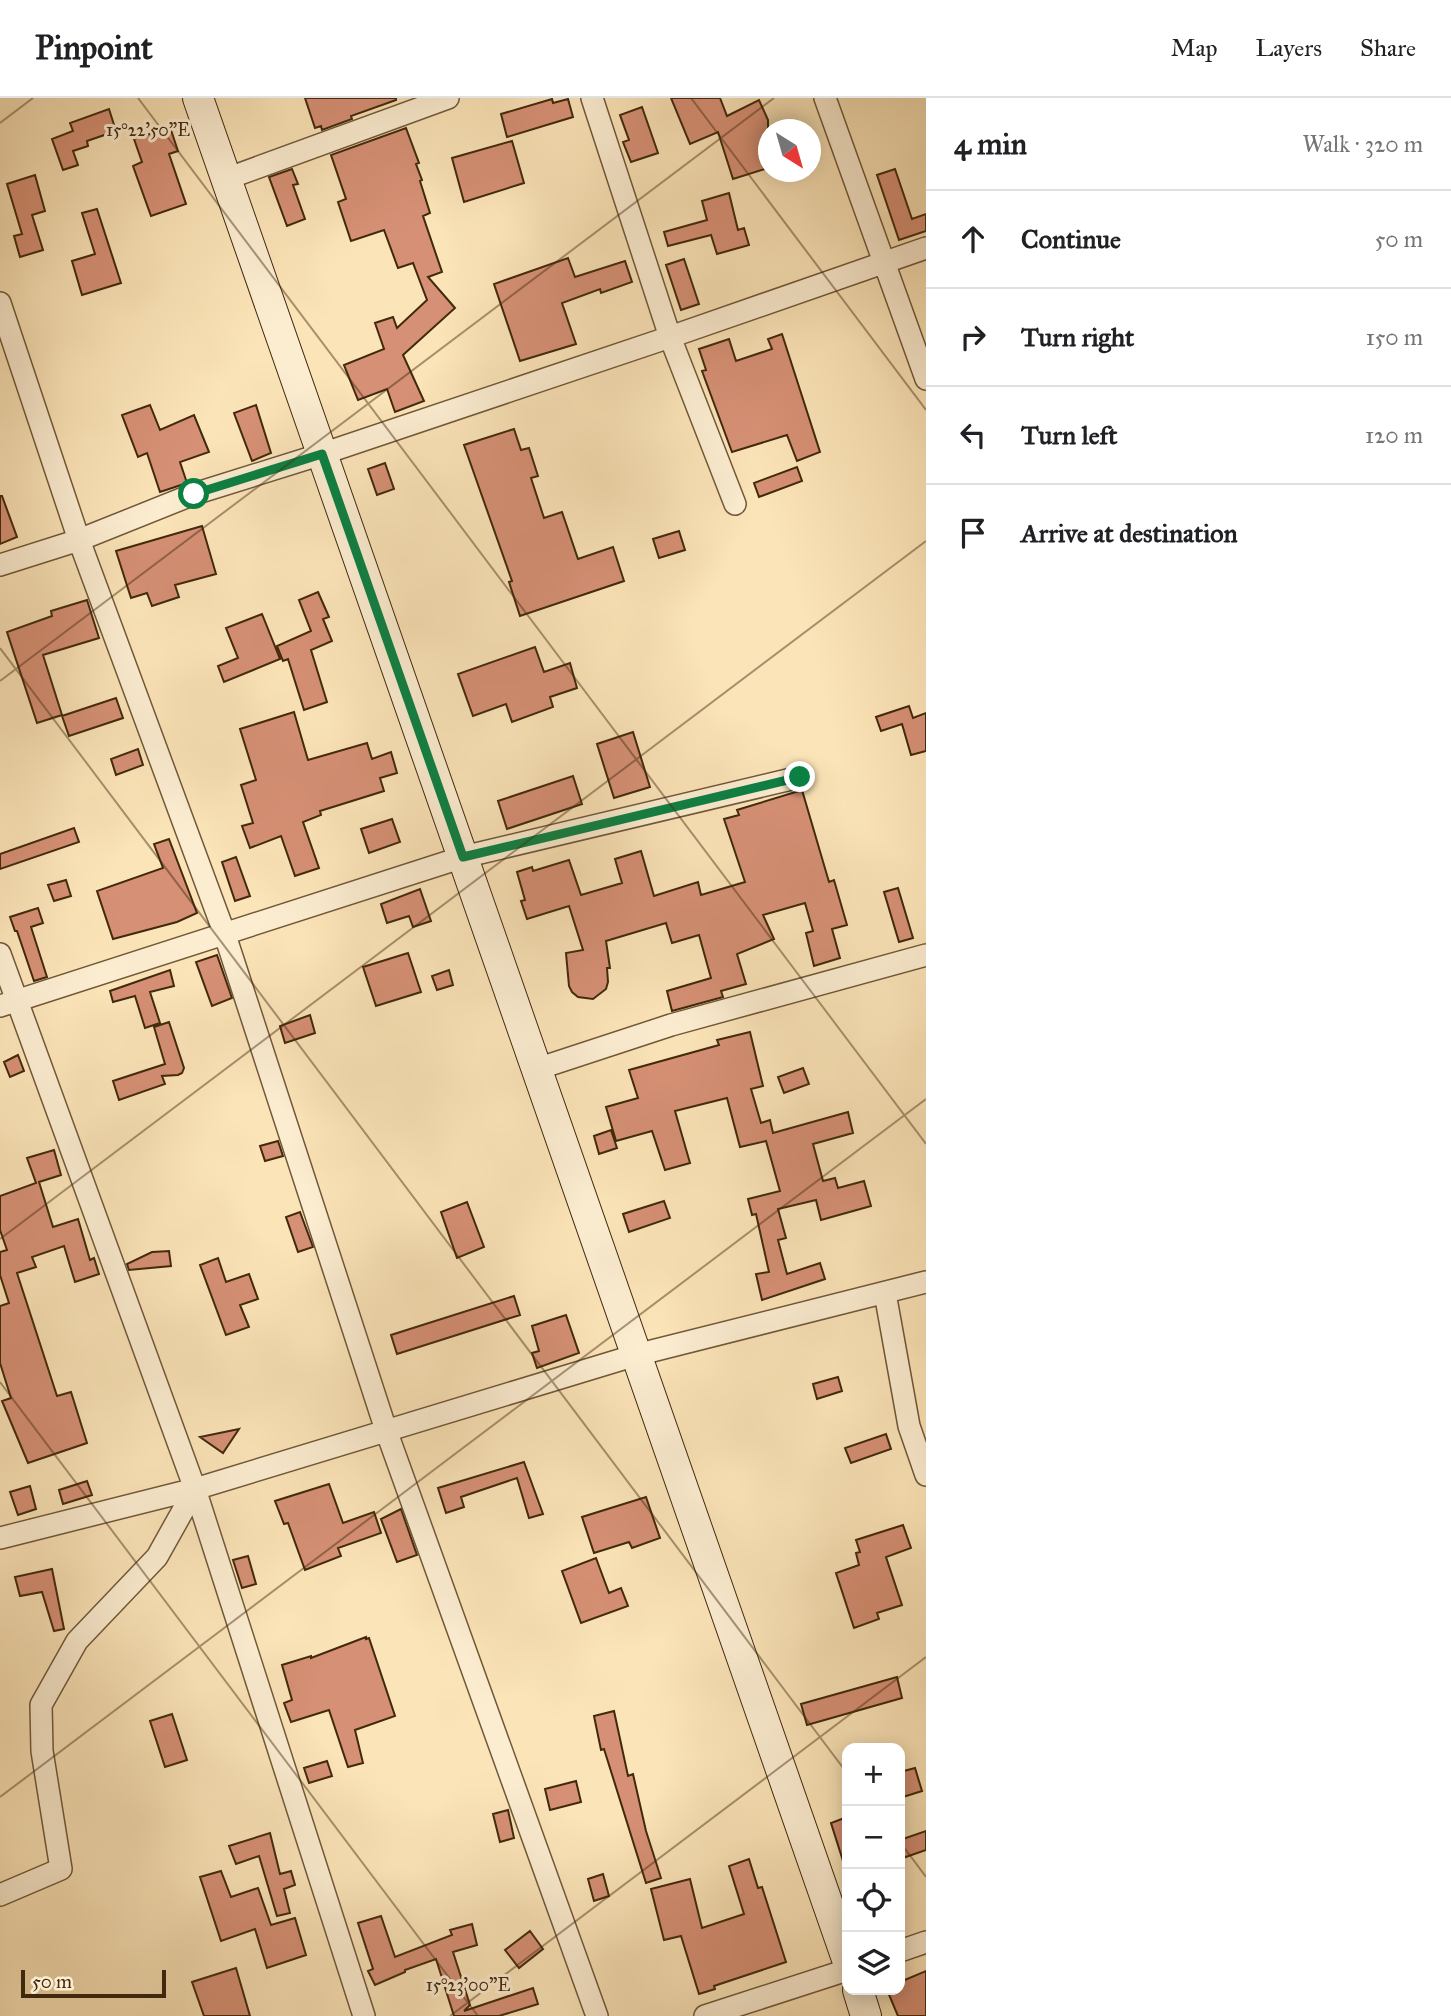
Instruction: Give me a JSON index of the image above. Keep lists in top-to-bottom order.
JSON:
{
  "scale_bar": "50 m",
  "north": "bottom right",
  "page": {
    "header": "Pinpoint",
    "nav": ["Map", "Layers", "Share"],
    "heading": ["4 min", "Walk · 320 m"],
    "list": [
      ["Continue", "50 m"],
      ["Turn right", "150 m"],
      ["Turn left", "120 m"],
      "Arrive at destination"
    ],
    "map_buttons": ["+", "−"],
    "scale": "50 m"
  },
  "coordinates": ["15°22'50\"E", "15°23'00\"E"]
}
